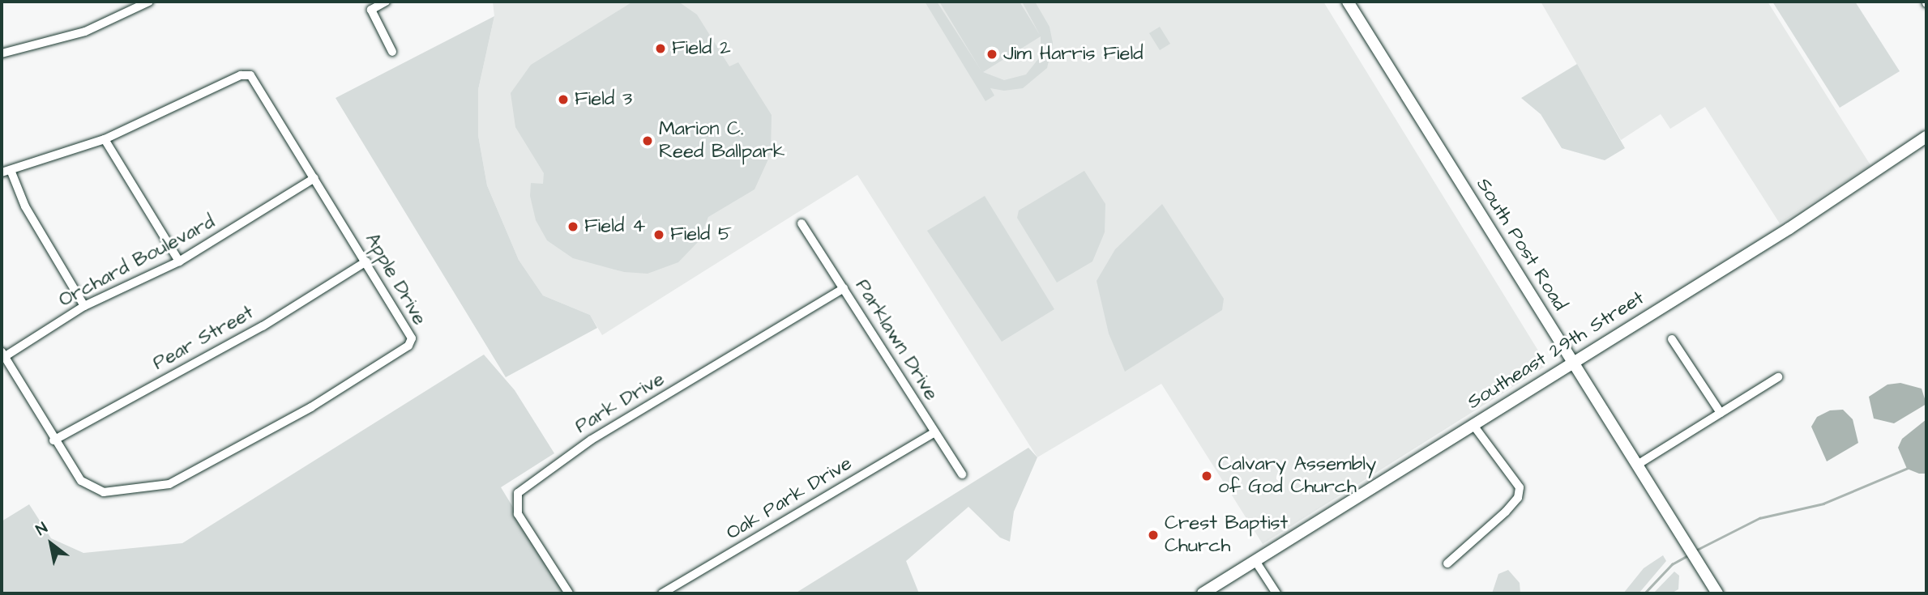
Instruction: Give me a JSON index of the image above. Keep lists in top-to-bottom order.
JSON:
{
  "streets": {
    "main road": ["South Post Road", "Southeast 29th Street"],
    "street": [
      "Orchard Boulevard",
      "Apple Drive",
      "Pear Street",
      "Parklawn Drive",
      "Park Drive",
      "Oak Park Drive"
    ]
  },
  "crossings": [
    ["South Post Road", "Southeast 29th Street"],
    ["Orchard Boulevard", "Apple Drive"],
    ["Apple Drive", "Pear Street"],
    ["Parklawn Drive", "Park Drive"],
    ["Parklawn Drive", "Oak Park Drive"]
  ],
  "places": [
    "Field 2",
    "Jim Harris Field",
    "Field 3",
    "Marion C. Reed Ballpark",
    "Field 4",
    "Field 5",
    "Calvary Assembly of God Church",
    "Crest Baptist Church"
  ],
  "north": "top left"
}
